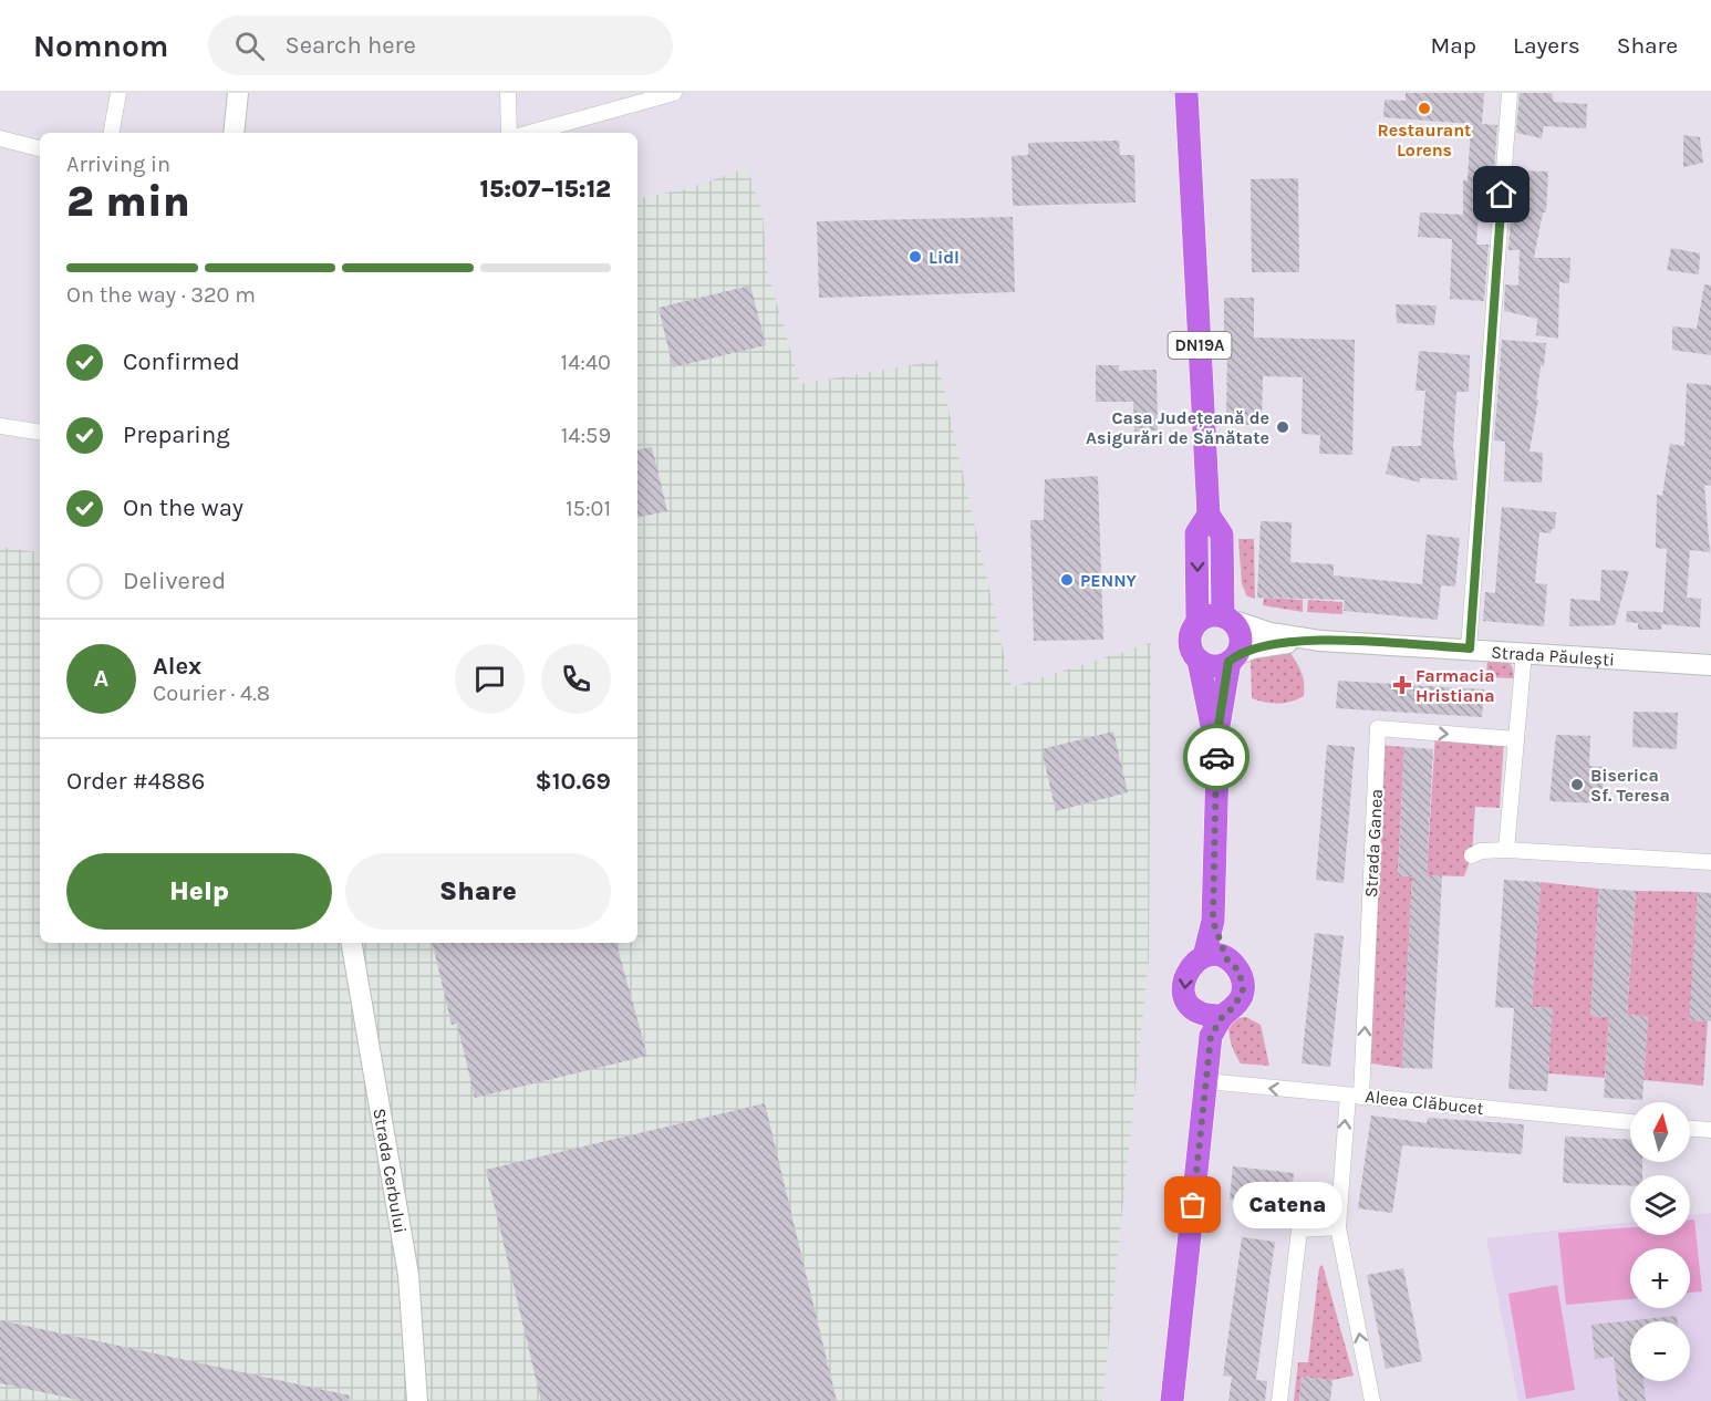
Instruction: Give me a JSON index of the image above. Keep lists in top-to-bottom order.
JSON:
{
  "streets": {
    "main road": ["DN19A", "Strada Păulești", "Strada Cerbului"],
    "street": ["Strada Ganea", "Aleea Clăbucet"]
  },
  "crossings": [
    ["DN19A", "Strada Păulești"],
    ["Strada Ganea", "Aleea Clăbucet"]
  ],
  "one_way": ["Strada Ganea"],
  "places": {
    "other": [
      "Restaurant Lorens",
      "Lidl",
      "Casa Județeană de Asigurări de Sănătate",
      "PENNY",
      "Biserica Sf. Teresa",
      "Catena"
    ],
    "health": ["Farmacia Hristiana"]
  },
  "north": "top",
  "page": {
    "header": "Nomnom",
    "search": "Search here",
    "nav": ["Map", "Layers", "Share"],
    "heading": ["2 min", "Arriving in", "15:07–15:12"],
    "panel": [
      "Alex",
      "Courier · 4.8",
      "Order #4886",
      "$10.69"
    ],
    "bar": "On the way · 320 m",
    "list": [
      ["Confirmed", "14:40"],
      ["Preparing", "14:59"],
      ["On the way", "15:01"],
      "Delivered"
    ],
    "round": "A",
    "buttons": ["Help", "Share"],
    "map_buttons": ["+", "−"],
    "bubble": "Catena"
  }
}
